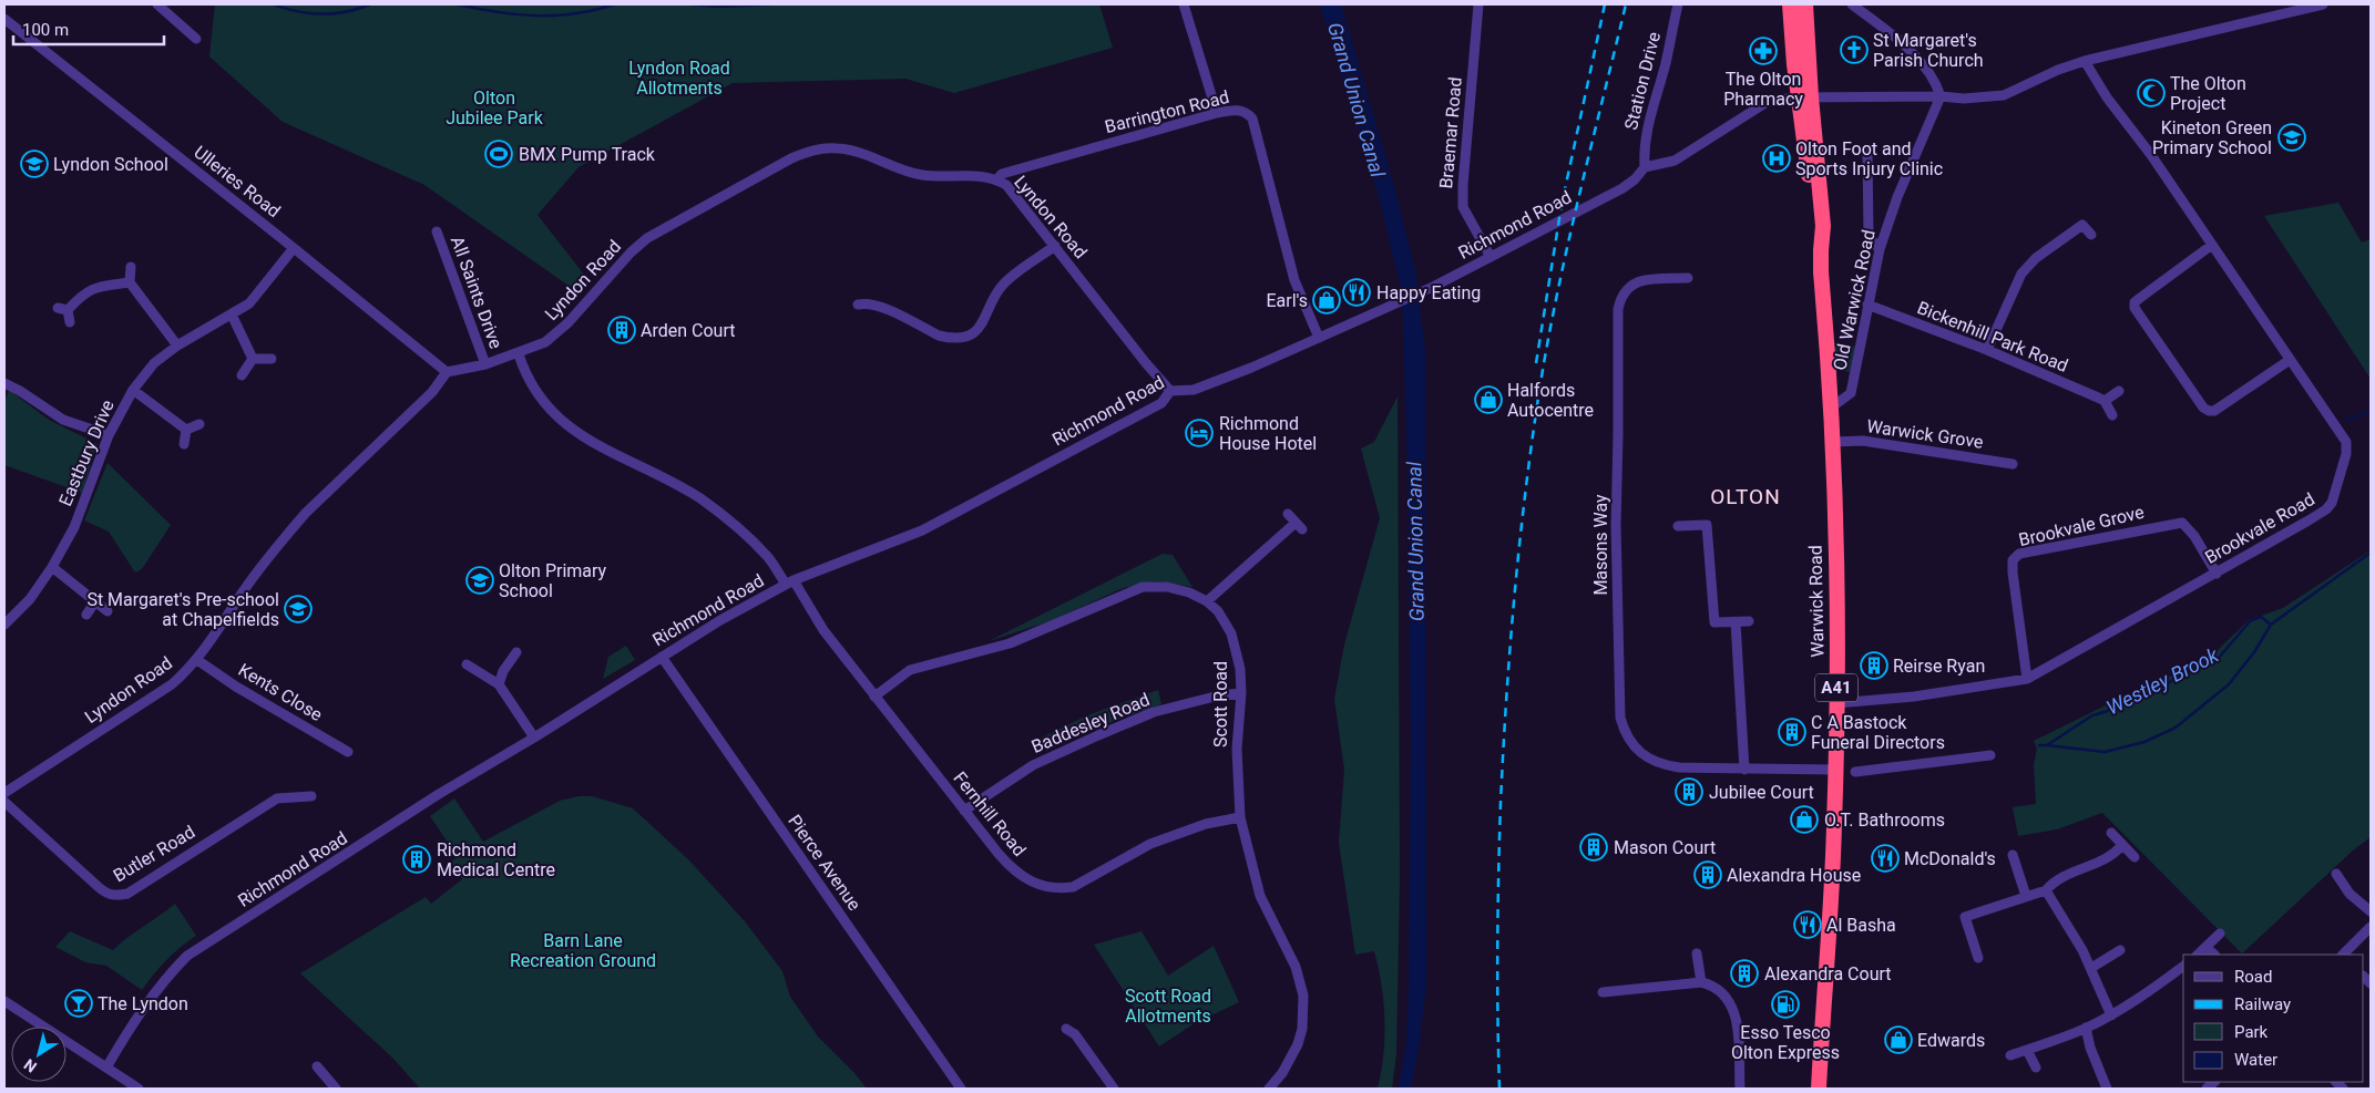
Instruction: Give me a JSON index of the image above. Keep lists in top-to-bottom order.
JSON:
{
  "streets": {
    "highway": ["Warwick Road", "A41"],
    "street": [
      "Station Drive",
      "Barrington Road",
      "Braemar Road",
      "Ulleries Road",
      "Lyndon Road",
      "Richmond Road",
      "All Saints Drive",
      "Old Warwick Road",
      "Bickenhill Park Road",
      "Warwick Grove",
      "Eastbury Drive",
      "Brookvale Grove",
      "Brookvale Road",
      "Masons Way",
      "Kents Close",
      "Scott Road",
      "Baddesley Road",
      "Fernhill Road",
      "Butler Road",
      "Pierce Avenue"
    ]
  },
  "crossings": [
    ["Station Drive", "Richmond Road"],
    ["Barrington Road", "Lyndon Road"],
    ["Barrington Road", "Richmond Road"],
    ["Braemar Road", "Richmond Road"],
    ["Ulleries Road", "Lyndon Road"],
    ["Ulleries Road", "Eastbury Drive"],
    ["Lyndon Road", "Richmond Road"],
    ["Lyndon Road", "All Saints Drive"],
    ["Lyndon Road", "Kents Close"],
    ["Lyndon Road", "Fernhill Road"],
    ["Richmond Road", "Fernhill Road"],
    ["Richmond Road", "Pierce Avenue"],
    ["Old Warwick Road", "Bickenhill Park Road"],
    ["Old Warwick Road", "Warwick Road"],
    ["Warwick Grove", "Warwick Road"],
    ["Brookvale Grove", "Brookvale Road"],
    ["Brookvale Road", "Warwick Road"],
    ["Masons Way", "Warwick Road"],
    ["Scott Road", "Baddesley Road"],
    ["Scott Road", "Fernhill Road"],
    ["Baddesley Road", "Fernhill Road"]
  ],
  "districts": ["OLTON"],
  "water": ["Grand Union Canal", "Westley Brook"],
  "parks": [
    "Lyndon Road Allotments",
    "Olton Jubilee Park",
    "Barn Lane Recreation Ground",
    "Scott Road Allotments"
  ],
  "places": {
    "church": ["St Margaret's Parish Church"],
    "pharmacy": ["The Olton Pharmacy"],
    "mosque": ["The Olton Project"],
    "school or university": [
      "Kineton Green Primary School",
      "Lyndon School",
      "Olton Primary School",
      "St Margaret's Pre-school at Chapelfields"
    ],
    "sports": ["BMX Pump Track"],
    "hospital": ["Olton Foot and Sports Injury Clinic"],
    "restaurant": ["Happy Eating", "McDonald's", "Al Basha"],
    "shop": [
      "Earl's",
      "Halfords Autocentre",
      "O.T. Bathrooms",
      "Edwards"
    ],
    "building": [
      "Arden Court",
      "Reirse Ryan",
      "C A Bastock Funeral Directors",
      "Jubilee Court",
      "Mason Court",
      "Richmond Medical Centre",
      "Alexandra House",
      "Alexandra Court"
    ],
    "hotel": ["Richmond House Hotel"],
    "bar": ["The Lyndon"],
    "fuel station": ["Esso Tesco Olton Express"]
  },
  "legend": [
    "Road",
    "Railway",
    "Park",
    "Water"
  ],
  "scale_bar": "100 m",
  "north": "bottom left"
}
